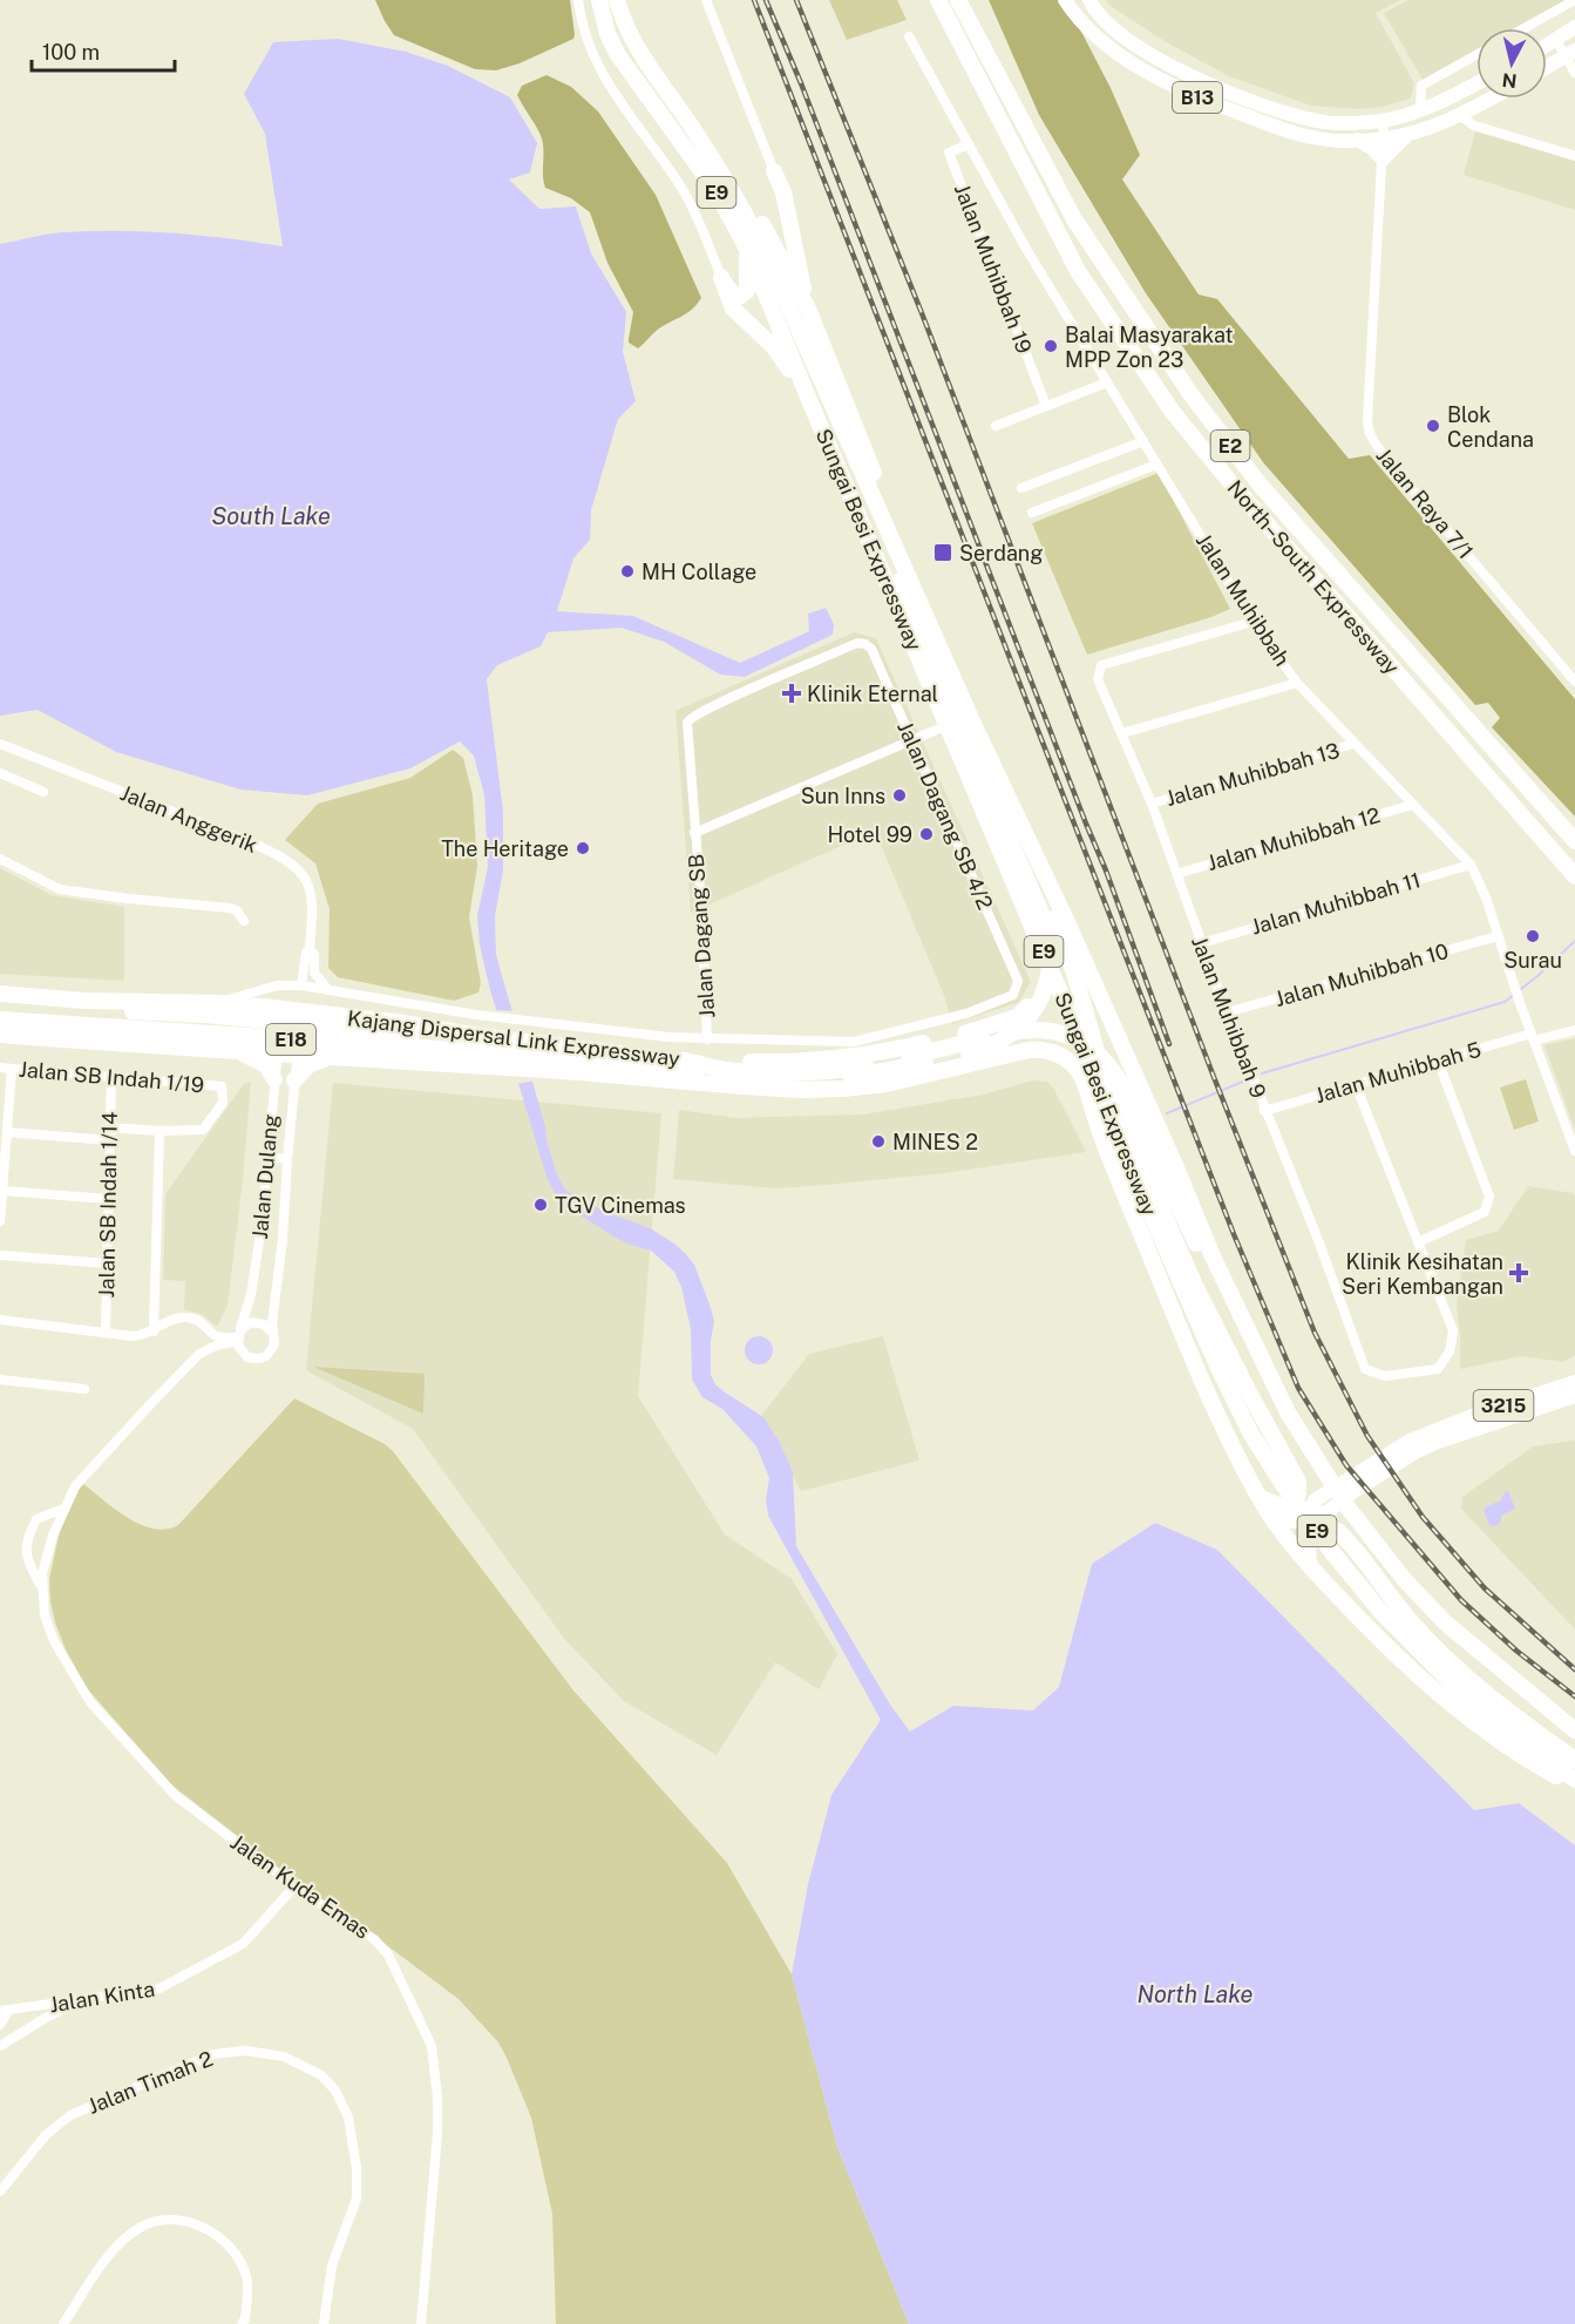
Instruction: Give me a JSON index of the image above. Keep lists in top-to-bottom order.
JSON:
{
  "streets": {
    "highway": [
      "E9",
      "E2",
      "Sungai Besi Expressway",
      "North–South Expressway",
      "Kajang Dispersal Link Expressway",
      "E18"
    ],
    "main road": ["B13", "3215"],
    "street": [
      "Jalan Muhibbah 19",
      "Jalan Raya 7/1",
      "Jalan Muhibbah",
      "Jalan Muhibbah 13",
      "Jalan Dagang SB 4/2",
      "Jalan Anggerik",
      "Jalan Muhibbah 12",
      "Jalan Muhibbah 11",
      "Jalan Dagang SB",
      "Jalan Muhibbah 10",
      "Jalan Muhibbah 9",
      "Jalan Muhibbah 5",
      "Jalan SB Indah 1/19",
      "Jalan Dulang",
      "Jalan SB Indah 1/14",
      "Jalan Kuda Emas",
      "Jalan Kinta",
      "Jalan Timah 2"
    ]
  },
  "crossings": [
    ["B13", "Jalan Raya 7/1"],
    ["Jalan Muhibbah 19", "Jalan Muhibbah"],
    ["Jalan Muhibbah", "Jalan Muhibbah 13"],
    ["Jalan Muhibbah", "Jalan Muhibbah 12"],
    ["Jalan Muhibbah", "Jalan Muhibbah 11"],
    ["Jalan Muhibbah", "Jalan Muhibbah 10"],
    ["Jalan Muhibbah", "Jalan Muhibbah 9"],
    ["Jalan Muhibbah", "Jalan Muhibbah 5"],
    ["Jalan Muhibbah 13", "Jalan Muhibbah 9"],
    ["Jalan Dagang SB 4/2", "Jalan Dagang SB"],
    ["Jalan Muhibbah 12", "Jalan Muhibbah 9"],
    ["Jalan Muhibbah 11", "Jalan Muhibbah 9"],
    ["Jalan Muhibbah 10", "Jalan Muhibbah 9"],
    ["Jalan Muhibbah 9", "Jalan Muhibbah 5"],
    ["Jalan SB Indah 1/19", "Jalan SB Indah 1/14"],
    ["Jalan Dulang", "Jalan Kuda Emas"],
    ["Jalan Kuda Emas", "Jalan Kinta"]
  ],
  "water": ["South Lake", "North Lake"],
  "places": {
    "other": [
      "Balai Masyarakat MPP Zon 23",
      "Blok Cendana",
      "MH Collage",
      "Sun Inns",
      "Hotel 99",
      "The Heritage",
      "Surau",
      "MINES 2",
      "TGV Cinemas"
    ],
    "transit": ["Serdang"],
    "health": ["Klinik Eternal", "Klinik Kesihatan Seri Kembangan"]
  },
  "scale_bar": "100 m",
  "north": "bottom"
}
